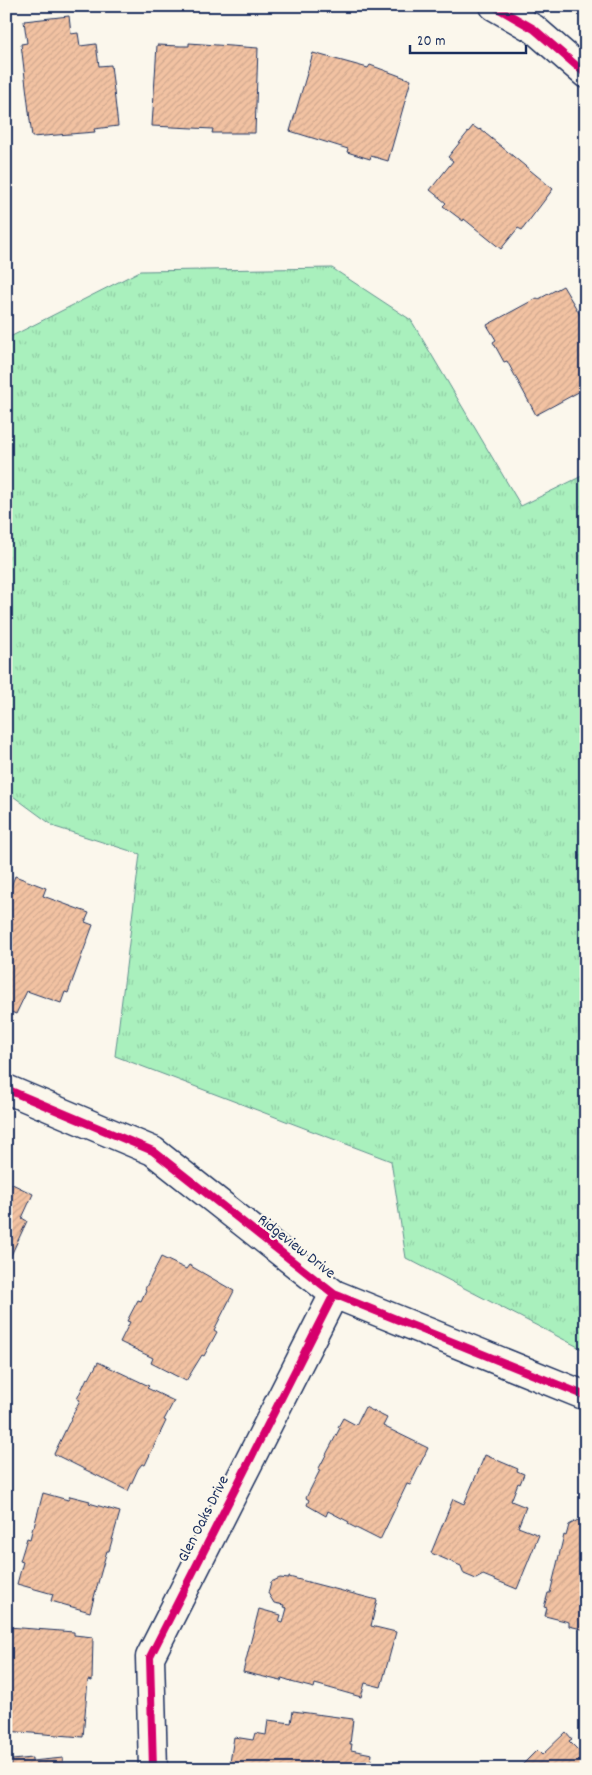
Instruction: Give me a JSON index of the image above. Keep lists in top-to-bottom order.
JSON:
{
  "streets": {
    "street": ["Ridgeview Drive", "Glen Oaks Drive"]
  },
  "crossings": [
    ["Ridgeview Drive", "Glen Oaks Drive"]
  ],
  "scale_bar": "20 m"
}
